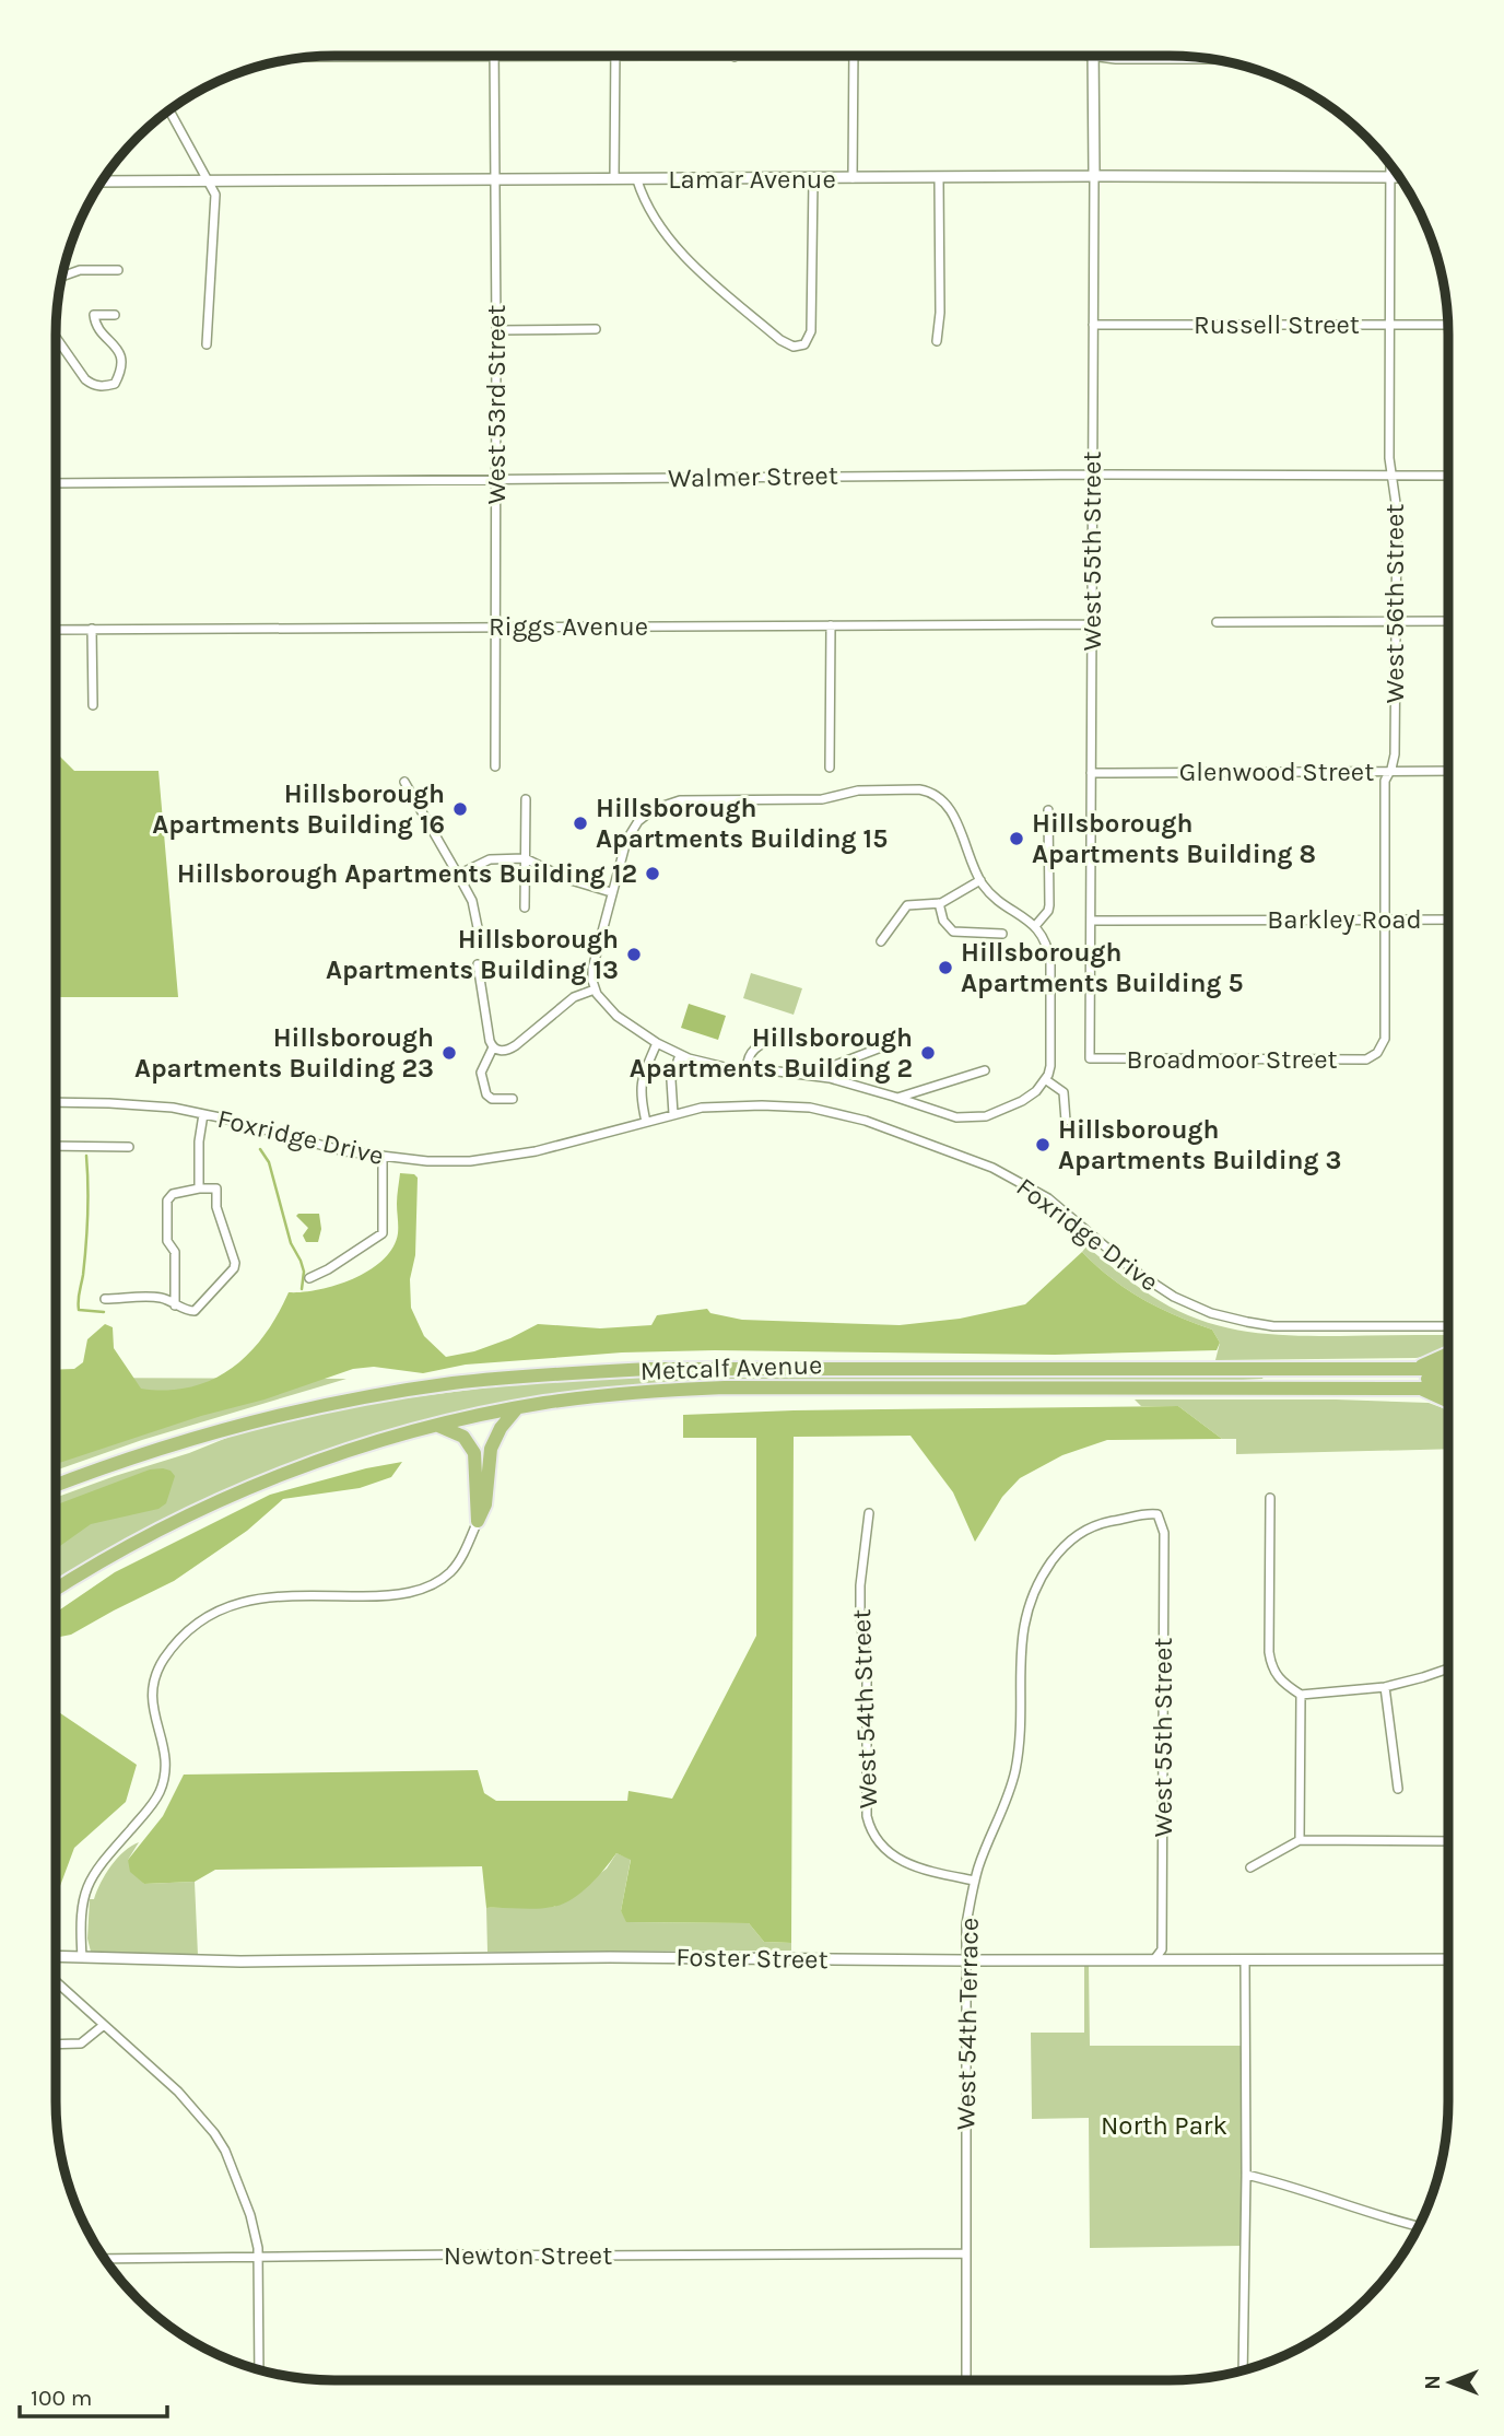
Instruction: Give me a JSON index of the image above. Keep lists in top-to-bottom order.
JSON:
{
  "streets": {
    "highway": ["Metcalf Avenue"],
    "street": [
      "Lamar Avenue",
      "Russell Street",
      "West 53rd Street",
      "Walmer Street",
      "West 55th Street",
      "West 56th Street",
      "Riggs Avenue",
      "Glenwood Street",
      "Barkley Road",
      "Broadmoor Street",
      "Foxridge Drive",
      "West 54th Street",
      "Foster Street",
      "West 54th Terrace",
      "Newton Street"
    ]
  },
  "crossings": [
    ["Lamar Avenue", "West 53rd Street"],
    ["Lamar Avenue", "West 55th Street"],
    ["Lamar Avenue", "West 56th Street"],
    ["Russell Street", "West 55th Street"],
    ["Russell Street", "West 56th Street"],
    ["West 53rd Street", "Walmer Street"],
    ["West 53rd Street", "Riggs Avenue"],
    ["Walmer Street", "West 55th Street"],
    ["Walmer Street", "West 56th Street"],
    ["West 55th Street", "Riggs Avenue"],
    ["West 55th Street", "Glenwood Street"],
    ["West 55th Street", "Barkley Road"],
    ["West 55th Street", "Broadmoor Street"],
    ["West 55th Street", "Foster Street"],
    ["West 55th Street", "West 54th Terrace"],
    ["West 56th Street", "Glenwood Street"],
    ["West 56th Street", "Barkley Road"],
    ["West 56th Street", "Broadmoor Street"],
    ["West 54th Street", "West 54th Terrace"],
    ["Foster Street", "West 54th Terrace"],
    ["West 54th Terrace", "Newton Street"]
  ],
  "parks": ["North Park"],
  "places": [
    "Hillsborough Apartments Building 16",
    "Hillsborough Apartments Building 15",
    "Hillsborough Apartments Building 8",
    "Hillsborough Apartments Building 12",
    "Hillsborough Apartments Building 13",
    "Hillsborough Apartments Building 5",
    "Hillsborough Apartments Building 23",
    "Hillsborough Apartments Building 2",
    "Hillsborough Apartments Building 3"
  ],
  "scale_bar": "100 m",
  "north": "left"
}
